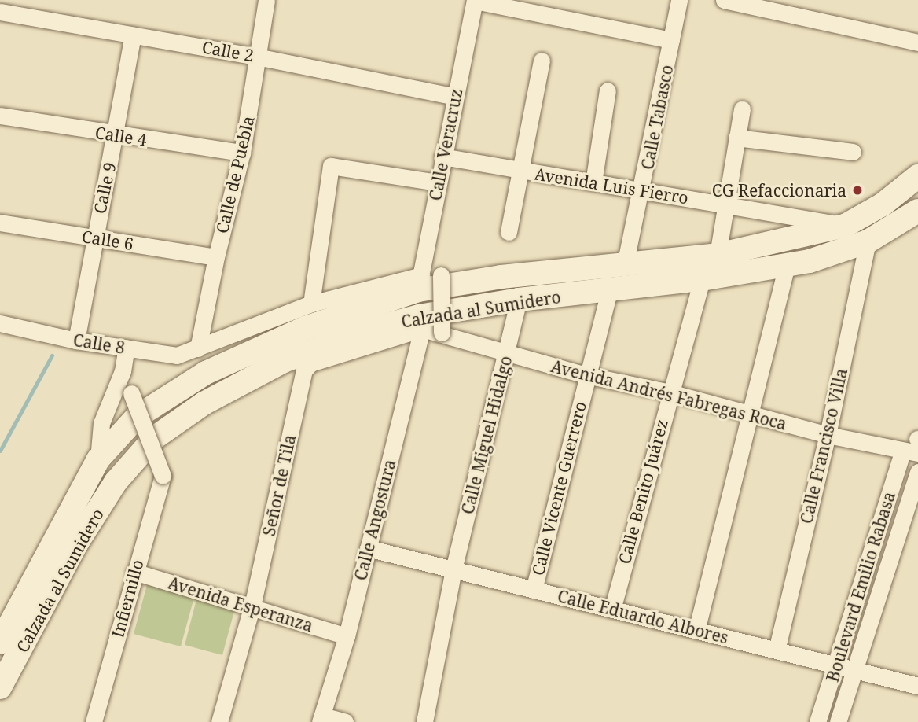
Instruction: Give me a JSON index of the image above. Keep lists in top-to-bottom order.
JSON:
{
  "streets": {
    "main road": ["Calzada al Sumidero"],
    "street": [
      "Calle 2",
      "Calle Tabasco",
      "Calle 4",
      "Calle Veracruz",
      "Calle de Puebla",
      "Avenida Luis Fierro",
      "Calle 9",
      "Calle 6",
      "Calle 8",
      "Avenida Andrés Fabregas Roca",
      "Calle Miguel Hidalgo",
      "Calle Francisco Villa",
      "Señor de Tila",
      "Calle Vicente Guerrero",
      "Calle Benito Juárez",
      "Calle Angostura",
      "Boulevard Emilio Rabasa",
      "Infiernillo",
      "Avenida Esperanza",
      "Calle Eduardo Albores"
    ]
  },
  "crossings": [
    ["Calle 2", "Calle Veracruz"],
    ["Calle 2", "Calle de Puebla"],
    ["Calle 2", "Calle 9"],
    ["Calle Tabasco", "Avenida Luis Fierro"],
    ["Calle Tabasco", "Calzada al Sumidero"],
    ["Calle 4", "Calle de Puebla"],
    ["Calle 4", "Calle 9"],
    ["Calle Veracruz", "Avenida Luis Fierro"],
    ["Calle Veracruz", "Calzada al Sumidero"],
    ["Calle Veracruz", "Calle 8"],
    ["Calle de Puebla", "Calle 6"],
    ["Calle de Puebla", "Calle 8"],
    ["Avenida Luis Fierro", "Calzada al Sumidero"],
    ["Calle 9", "Calle 6"],
    ["Calle 9", "Calle 8"],
    ["Calzada al Sumidero", "Calle 8"],
    ["Calzada al Sumidero", "Avenida Andrés Fabregas Roca"],
    ["Calzada al Sumidero", "Calle Miguel Hidalgo"],
    ["Calzada al Sumidero", "Calle Francisco Villa"],
    ["Calzada al Sumidero", "Señor de Tila"],
    ["Calzada al Sumidero", "Calle Vicente Guerrero"],
    ["Calzada al Sumidero", "Calle Benito Juárez"],
    ["Calzada al Sumidero", "Calle Angostura"],
    ["Avenida Andrés Fabregas Roca", "Calle Miguel Hidalgo"],
    ["Avenida Andrés Fabregas Roca", "Calle Francisco Villa"],
    ["Avenida Andrés Fabregas Roca", "Señor de Tila"],
    ["Avenida Andrés Fabregas Roca", "Calle Vicente Guerrero"],
    ["Avenida Andrés Fabregas Roca", "Calle Benito Juárez"],
    ["Avenida Andrés Fabregas Roca", "Calle Angostura"],
    ["Avenida Andrés Fabregas Roca", "Boulevard Emilio Rabasa"],
    ["Calle Miguel Hidalgo", "Calle Eduardo Albores"],
    ["Calle Francisco Villa", "Calle Eduardo Albores"],
    ["Señor de Tila", "Calle Angostura"],
    ["Señor de Tila", "Avenida Esperanza"],
    ["Calle Vicente Guerrero", "Calle Eduardo Albores"],
    ["Calle Benito Juárez", "Calle Eduardo Albores"],
    ["Calle Angostura", "Avenida Esperanza"],
    ["Calle Angostura", "Calle Eduardo Albores"],
    ["Boulevard Emilio Rabasa", "Calle Eduardo Albores"],
    ["Infiernillo", "Avenida Esperanza"]
  ],
  "places": ["CG Refaccionaria"]
}
